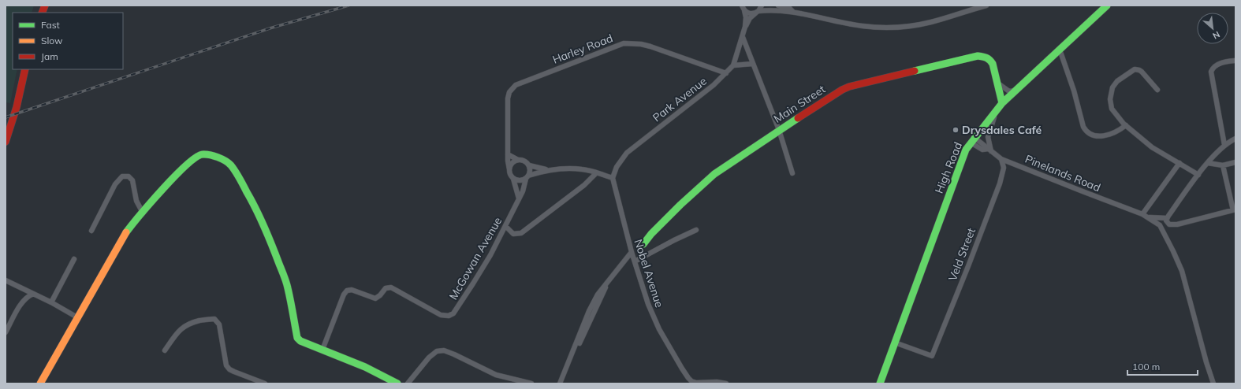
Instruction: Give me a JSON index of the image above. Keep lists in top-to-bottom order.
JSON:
{
  "streets": {
    "street": [
      "Harley Road",
      "Park Avenue",
      "Main Street",
      "High Road",
      "Pinelands Road",
      "Veld Street",
      "McGowan Avenue",
      "Nobel Avenue"
    ]
  },
  "crossings": [
    ["Harley Road", "Park Avenue"],
    ["Harley Road", "McGowan Avenue"],
    ["Park Avenue", "Nobel Avenue"],
    ["Main Street", "High Road"],
    ["High Road", "Veld Street"],
    ["Pinelands Road", "Veld Street"]
  ],
  "places": ["Drysdales Café"],
  "legend": ["Fast", "Slow", "Jam"],
  "scale_bar": "100 m",
  "north": "bottom right"
}
